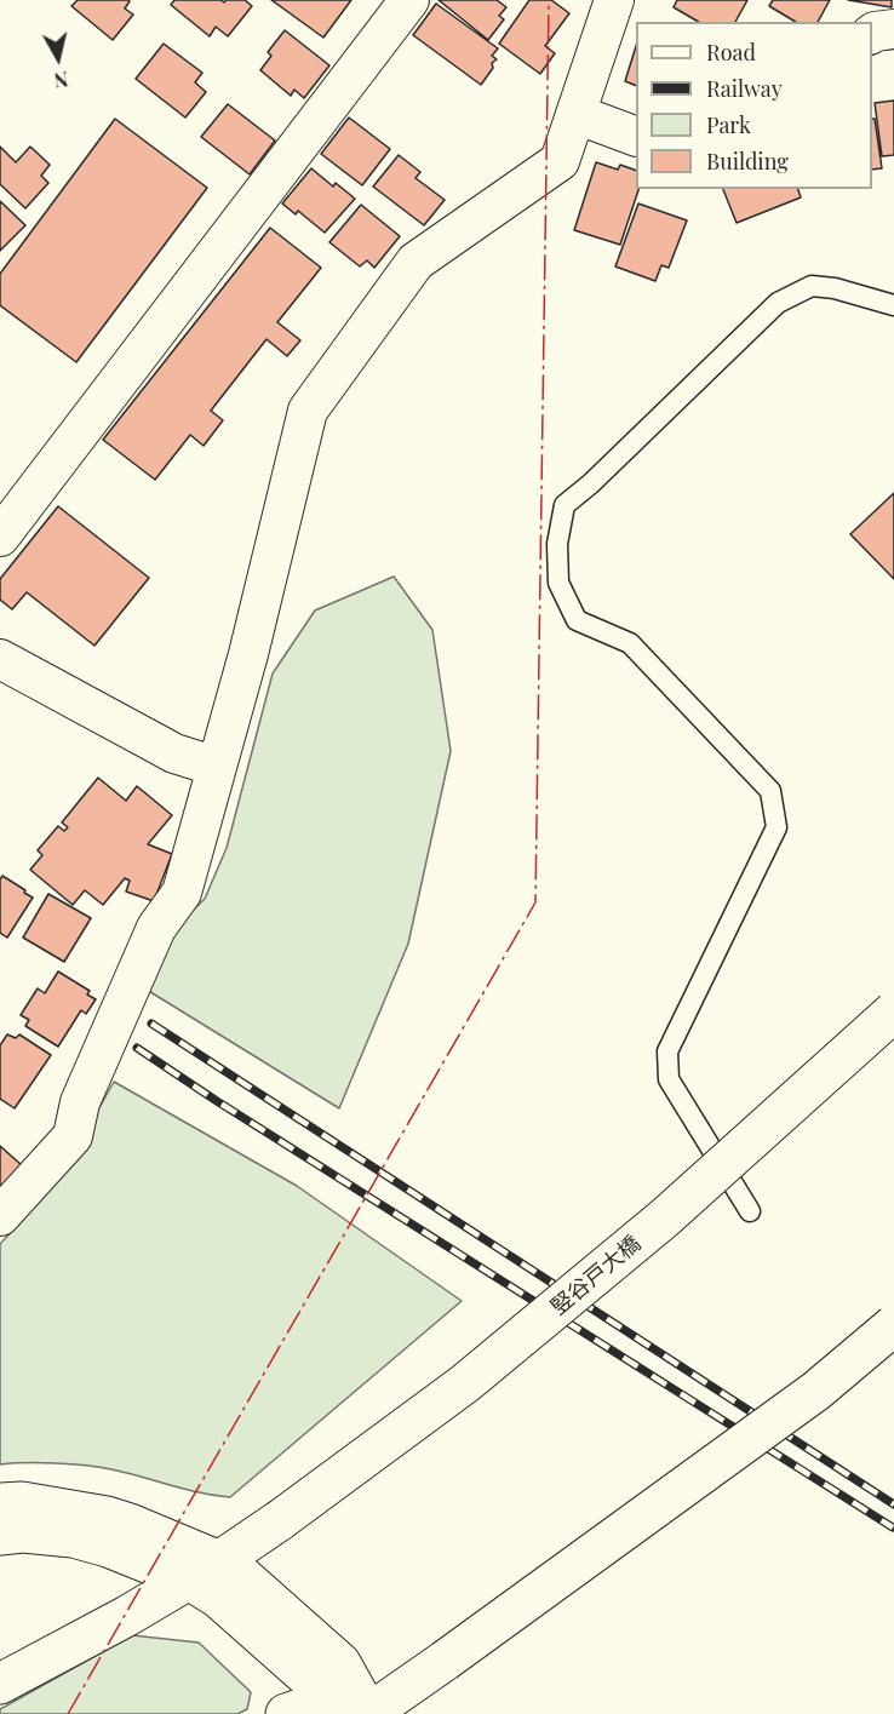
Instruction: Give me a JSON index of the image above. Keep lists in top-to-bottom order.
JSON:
{
  "streets": {
    "main road": ["竪谷戸大橋"]
  },
  "legend": [
    "Road",
    "Railway",
    "Park",
    "Building"
  ],
  "north": "bottom"
}
